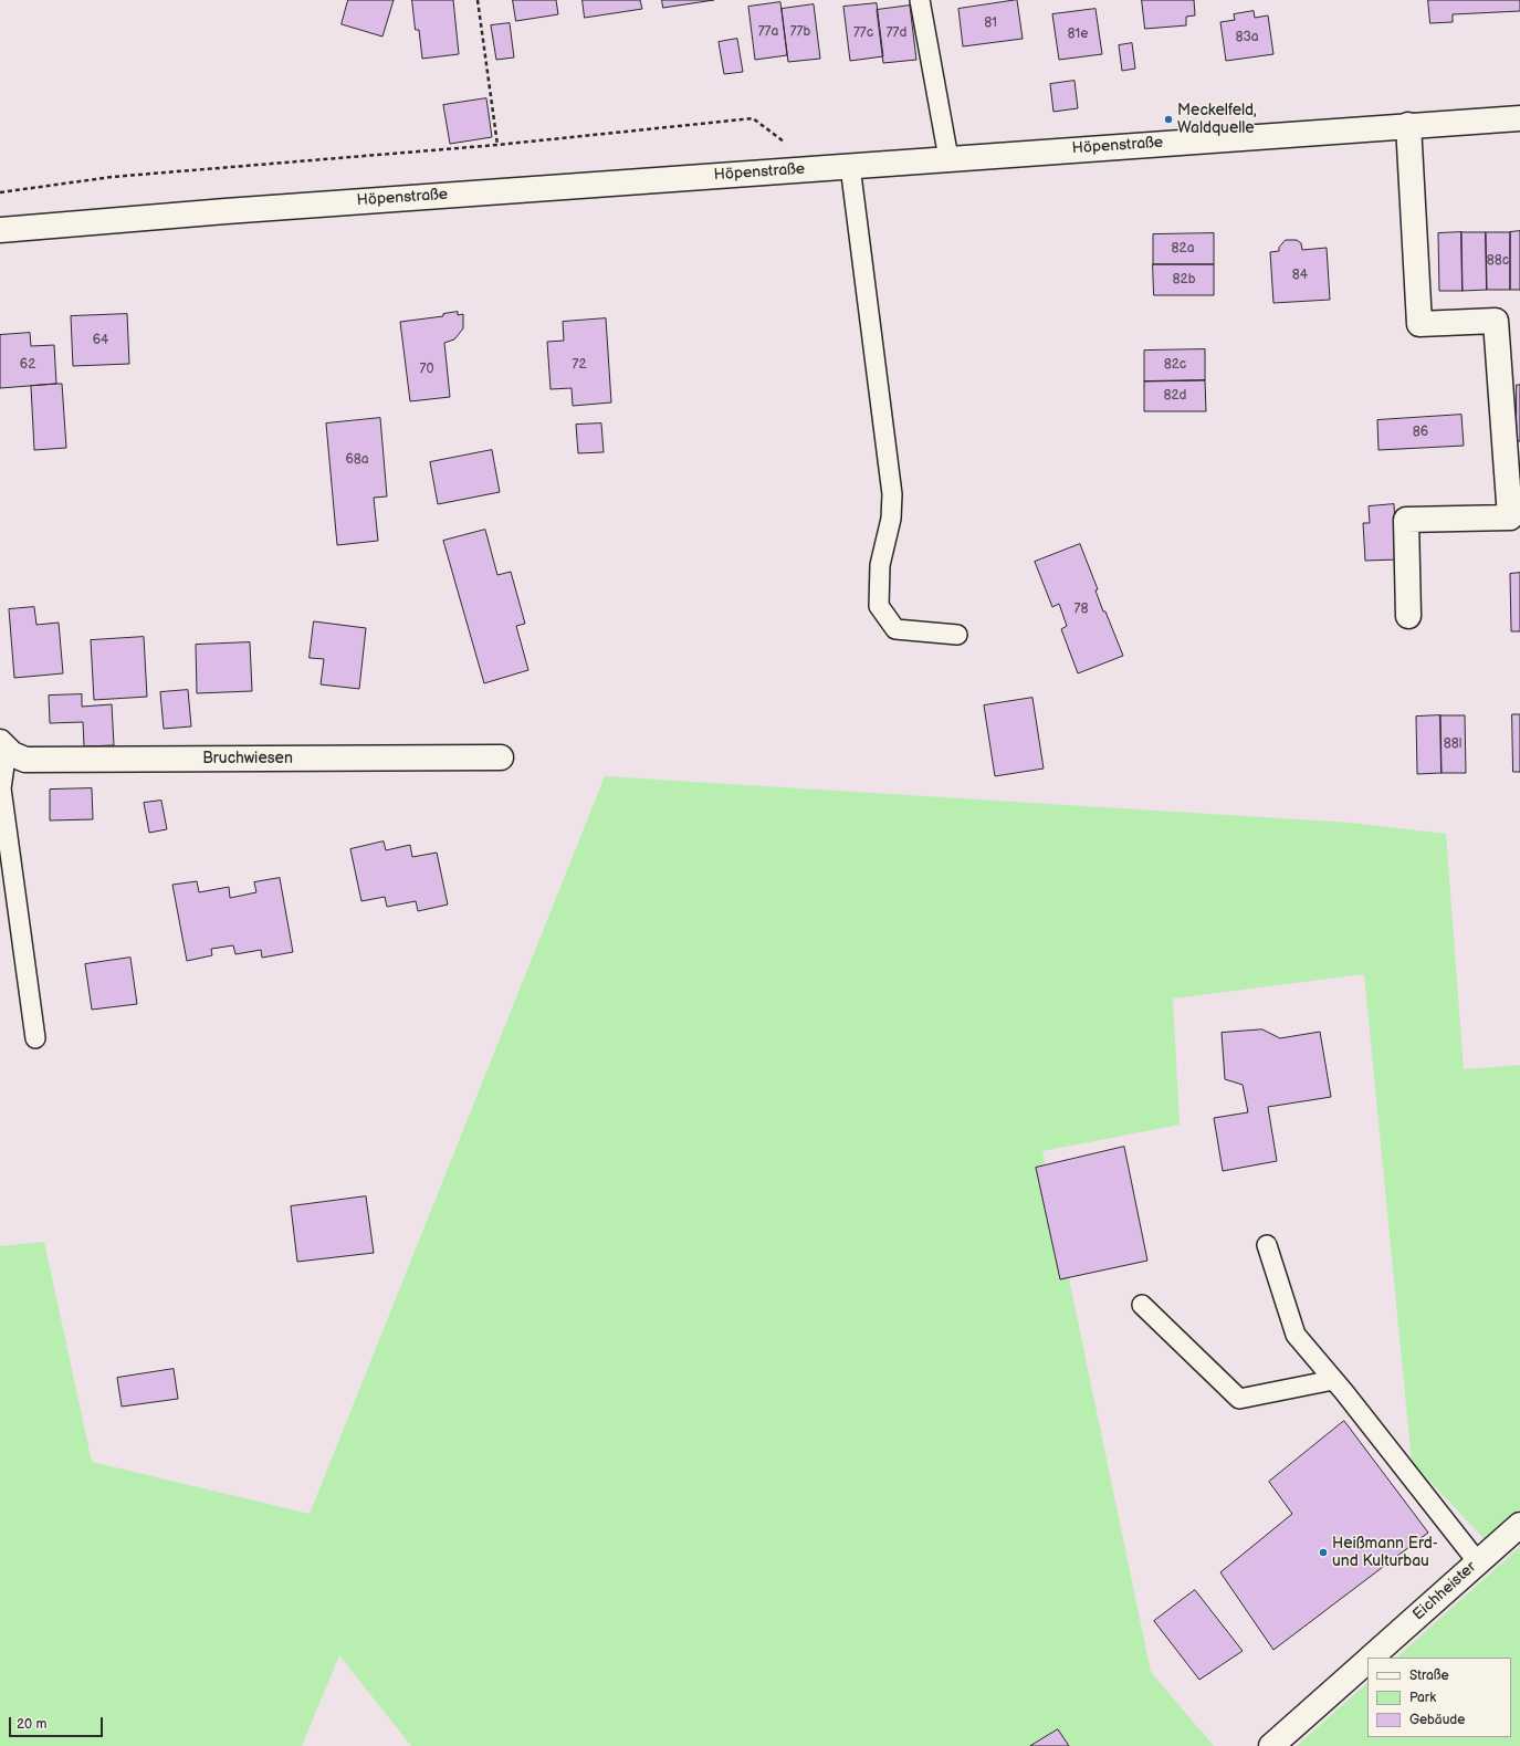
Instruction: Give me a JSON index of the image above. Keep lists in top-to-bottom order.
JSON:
{
  "streets": {
    "main road": ["Höpenstraße", "Bruchwiesen", "Eichheister"]
  },
  "places": ["Meckelfeld, Waldquelle", "Heißmann Erd- und Kulturbau"],
  "house_numbers": [
    "81",
    "77a",
    "77b",
    "77c",
    "77d",
    "81e",
    "83a",
    "82a",
    "88c",
    "84",
    "82b",
    "64",
    "62",
    "72",
    "82c",
    "70",
    "82d",
    "86",
    "68a",
    "78",
    "88l"
  ],
  "legend": ["Straße", "Park", "Gebäude"],
  "scale_bar": "20 m"
}
